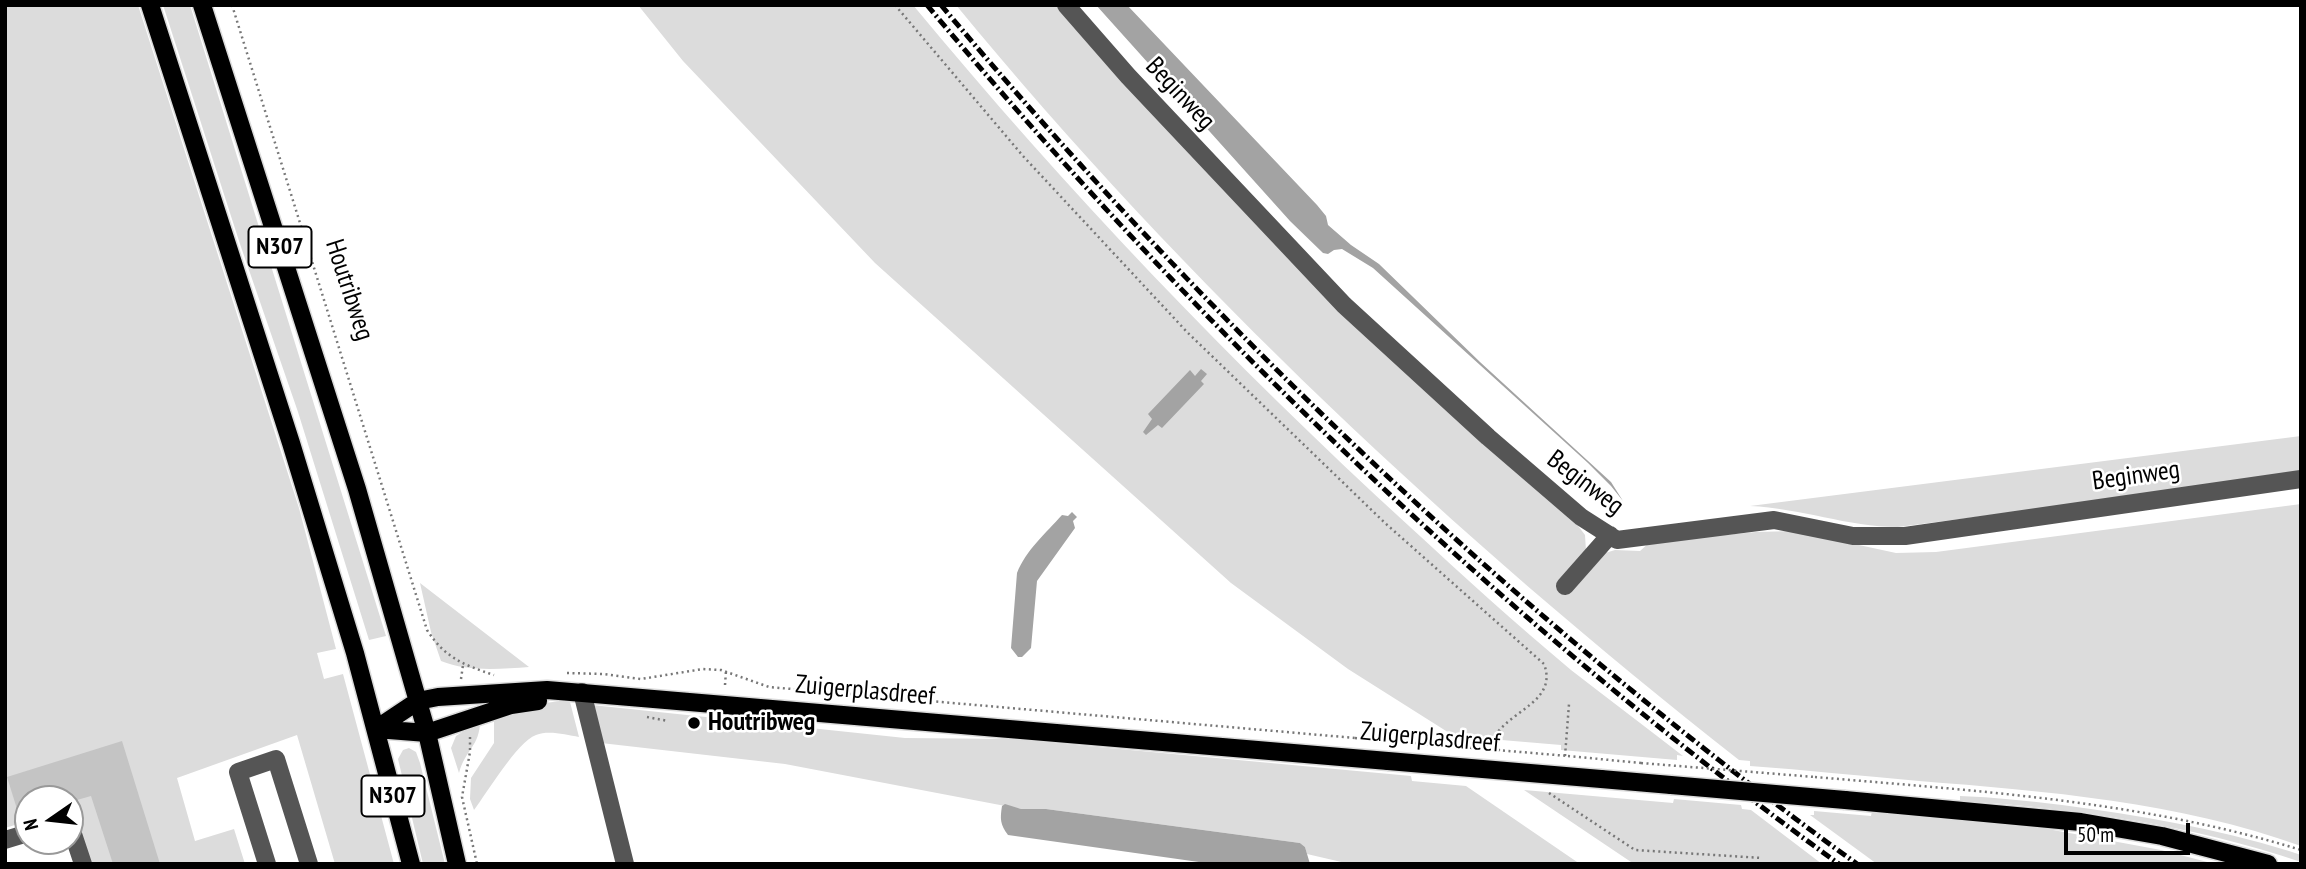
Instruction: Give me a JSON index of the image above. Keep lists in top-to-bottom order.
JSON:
{
  "streets": {
    "main road": ["N307", "Houtribweg", "Zuigerplasdreef"],
    "lane": ["Beginweg"]
  },
  "crossings": [
    ["N307", "Zuigerplasdreef"],
    ["Houtribweg", "Zuigerplasdreef"]
  ],
  "places": ["Houtribweg"],
  "scale_bar": "50 m",
  "north": "left"
}
